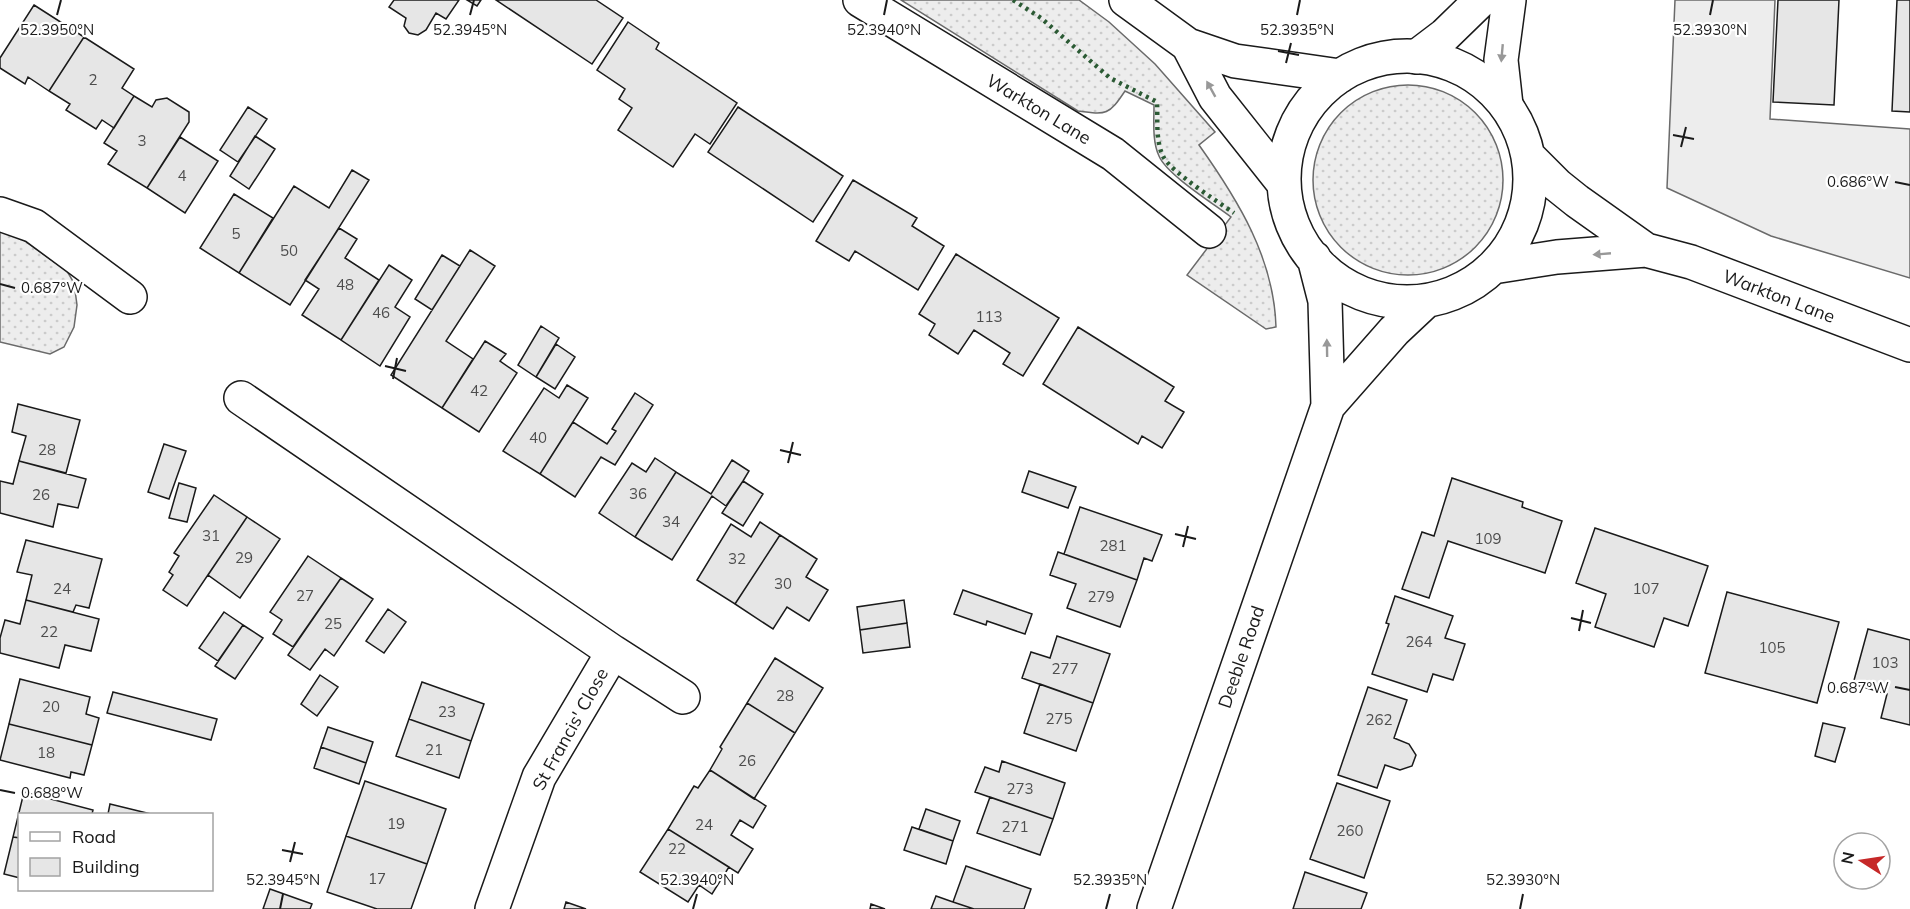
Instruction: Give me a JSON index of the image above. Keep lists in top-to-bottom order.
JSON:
{
  "streets": {
    "street": ["Warkton Lane", "Deeble Road", "St Francis' Close"]
  },
  "house_numbers": [
    "2",
    "3",
    "4",
    "5",
    "50",
    "48",
    "46",
    "113",
    "42",
    "40",
    "28",
    "36",
    "26",
    "34",
    "31",
    "109",
    "281",
    "29",
    "32",
    "30",
    "24",
    "107",
    "27",
    "279",
    "25",
    "22",
    "264",
    "105",
    "103",
    "277",
    "28",
    "20",
    "23",
    "275",
    "262",
    "21",
    "18",
    "26",
    "273",
    "19",
    "24",
    "271",
    "260",
    "22",
    "17"
  ],
  "legend": ["Road", "Building"],
  "north": "left",
  "coordinates": [
    "52.3950°N",
    "52.3945°N",
    "52.3940°N",
    "52.3935°N",
    "52.3930°N",
    "0.686°W",
    "0.687°W",
    "0.688°W"
  ]
}
